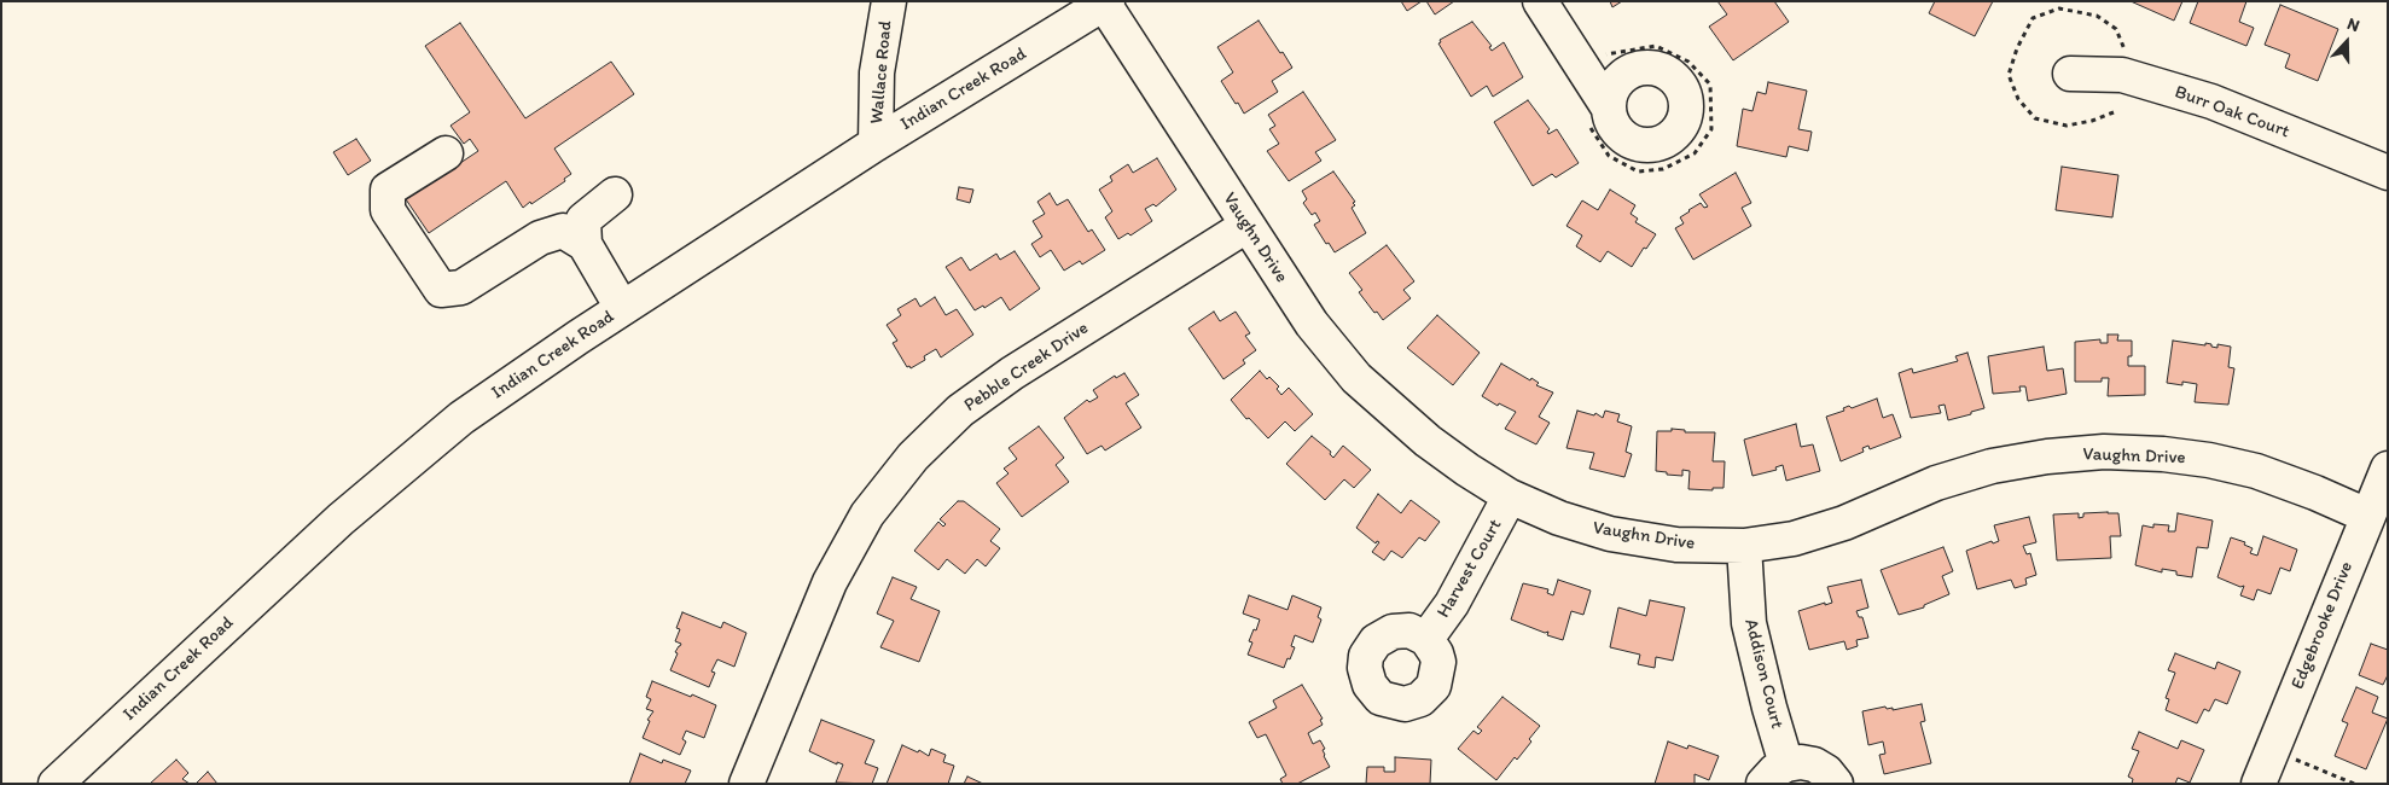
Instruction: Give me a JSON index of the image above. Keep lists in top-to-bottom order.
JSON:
{
  "streets": {
    "street": [
      "Wallace Road",
      "Indian Creek Road",
      "Burr Oak Court",
      "Vaughn Drive",
      "Pebble Creek Drive",
      "Harvest Court",
      "Edgebrooke Drive",
      "Addison Court"
    ]
  },
  "crossings": [
    ["Wallace Road", "Indian Creek Road"],
    ["Indian Creek Road", "Vaughn Drive"],
    ["Vaughn Drive", "Pebble Creek Drive"],
    ["Vaughn Drive", "Harvest Court"],
    ["Vaughn Drive", "Edgebrooke Drive"],
    ["Vaughn Drive", "Addison Court"]
  ],
  "north": "top"
}
